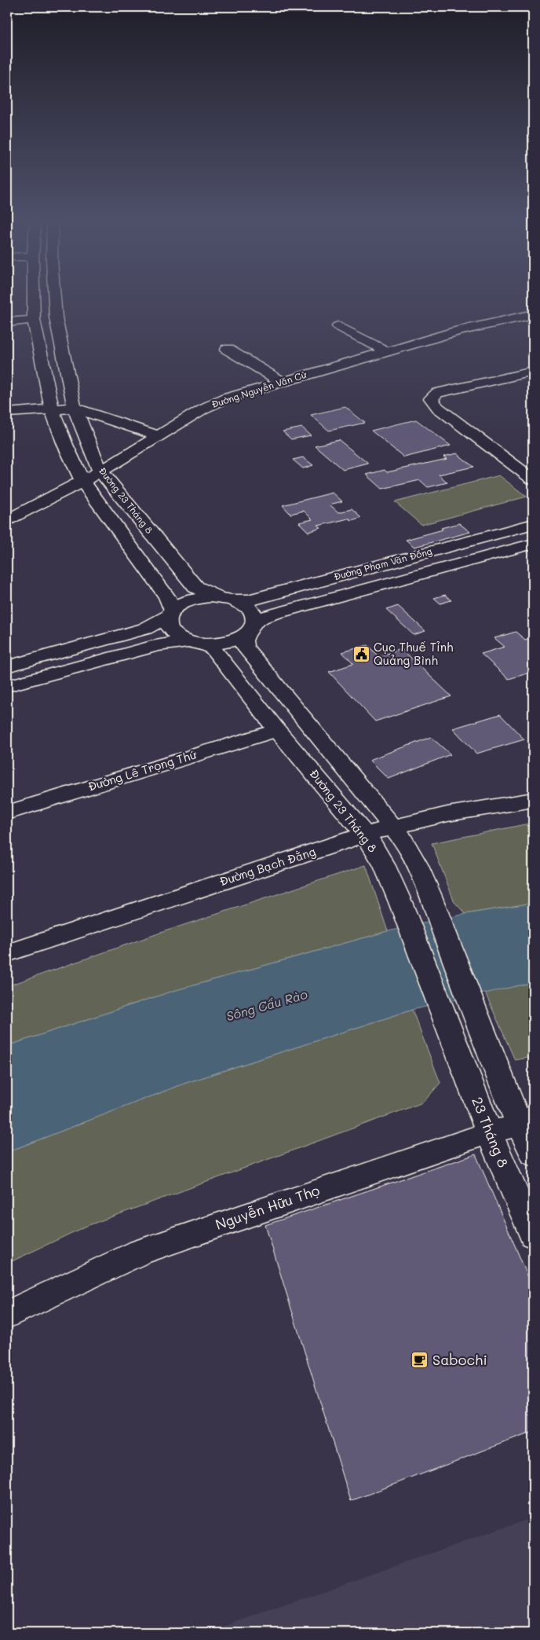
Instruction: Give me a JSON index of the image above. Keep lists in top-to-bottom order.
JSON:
{
  "streets": {
    "street": [
      "Đường Nguyễn Văn Cừ",
      "Đường 23 Tháng 8",
      "Đường Phạm Văn Đồng",
      "Đường Lê Trọng Thứ",
      "Đường Bạch Đằng",
      "23 Tháng 8",
      "Nguyễn Hữu Thọ"
    ]
  },
  "crossings": [
    ["Đường Nguyễn Văn Cừ", "Đường 23 Tháng 8"],
    ["Đường 23 Tháng 8", "Đường Phạm Văn Đồng"],
    ["Đường 23 Tháng 8", "Đường Lê Trọng Thứ"],
    ["Đường 23 Tháng 8", "Đường Bạch Đằng"],
    ["Đường 23 Tháng 8", "23 Tháng 8"],
    ["23 Tháng 8", "Nguyễn Hữu Thọ"]
  ],
  "water": ["Sông Cầu Rào"],
  "places": {
    "public building": ["Cục Thuế Tỉnh Quảng Bình"],
    "cafe": ["Sabochi"]
  }
}
